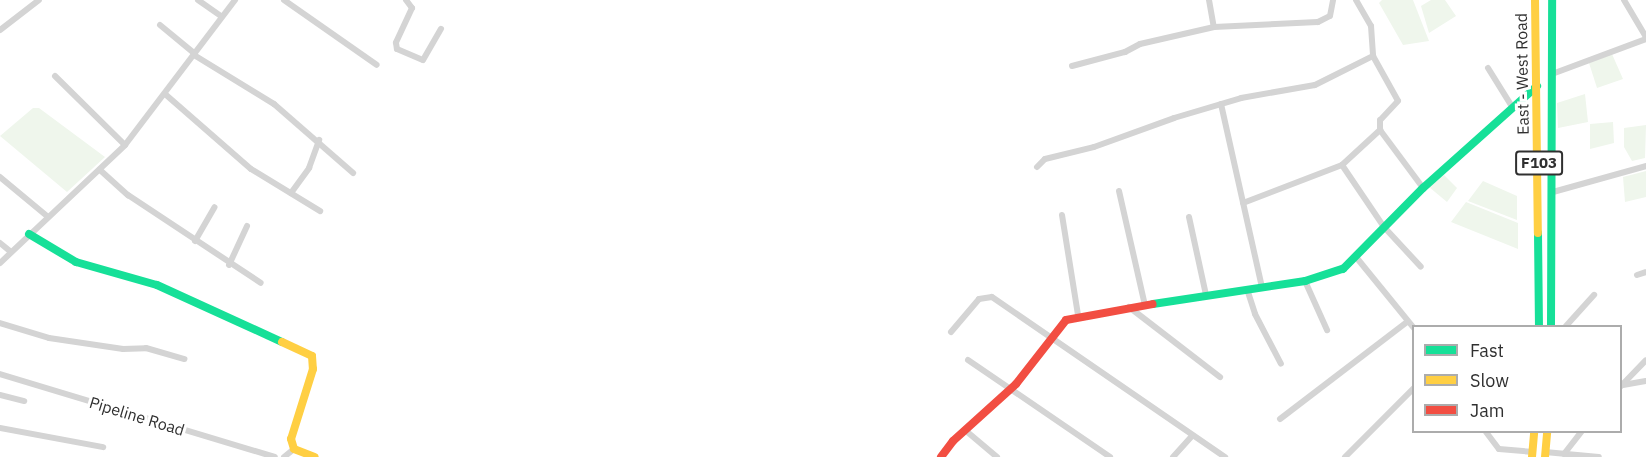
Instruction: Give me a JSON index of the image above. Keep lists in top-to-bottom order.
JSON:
{
  "streets": {
    "street": ["East - West Road", "F103", "Pipeline Road"]
  },
  "legend": ["Fast", "Slow", "Jam"]
}
